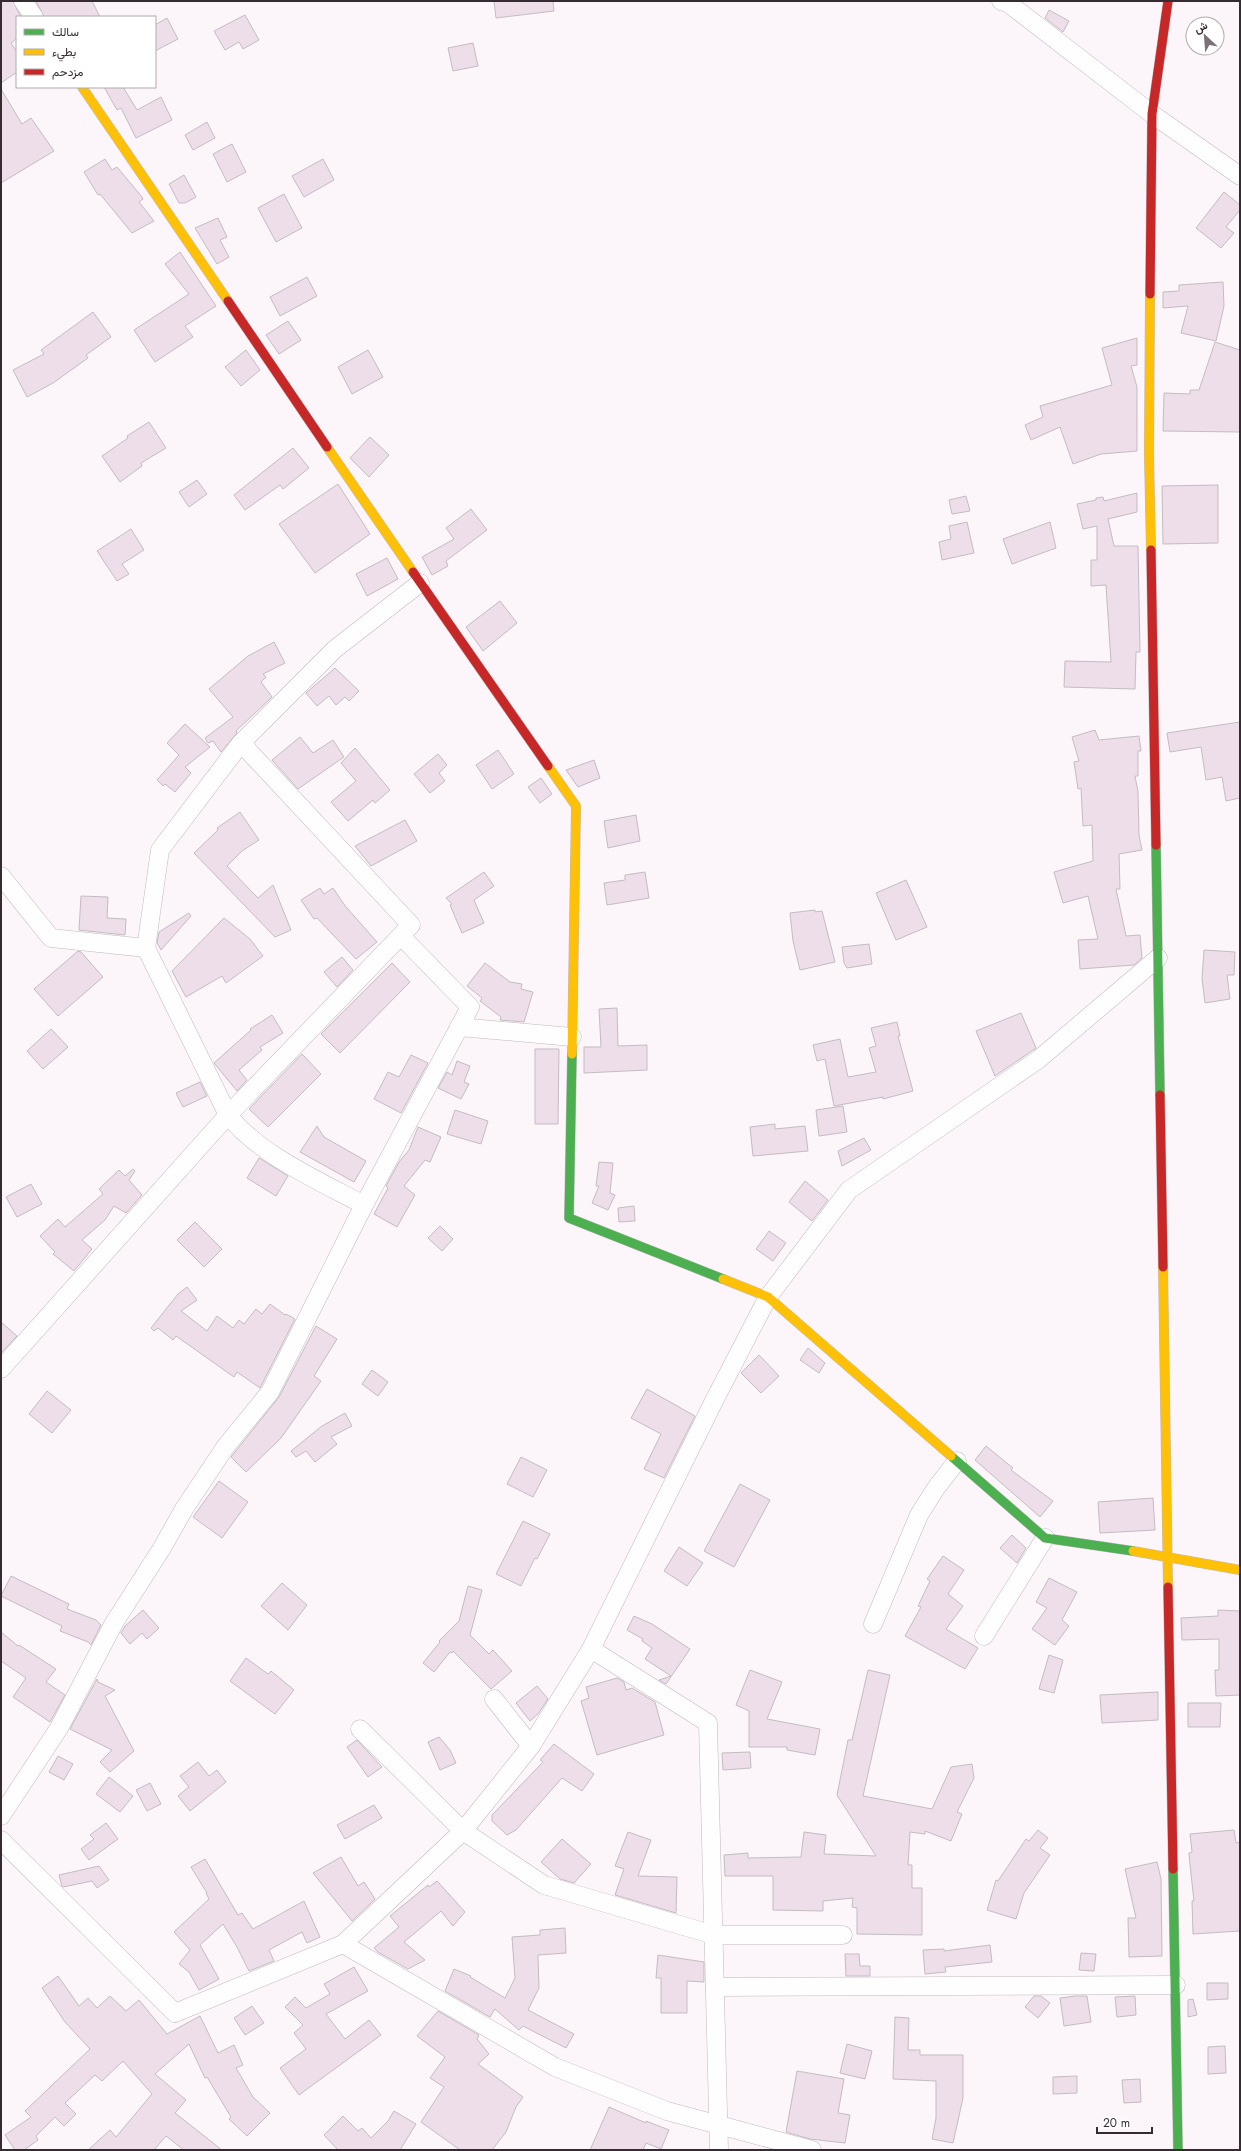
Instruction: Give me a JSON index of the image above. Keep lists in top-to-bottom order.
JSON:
{
  "legend": ["سالك", "بطيء", "مزدحم"],
  "scale_bar": "20 m",
  "north": "top left"
}
